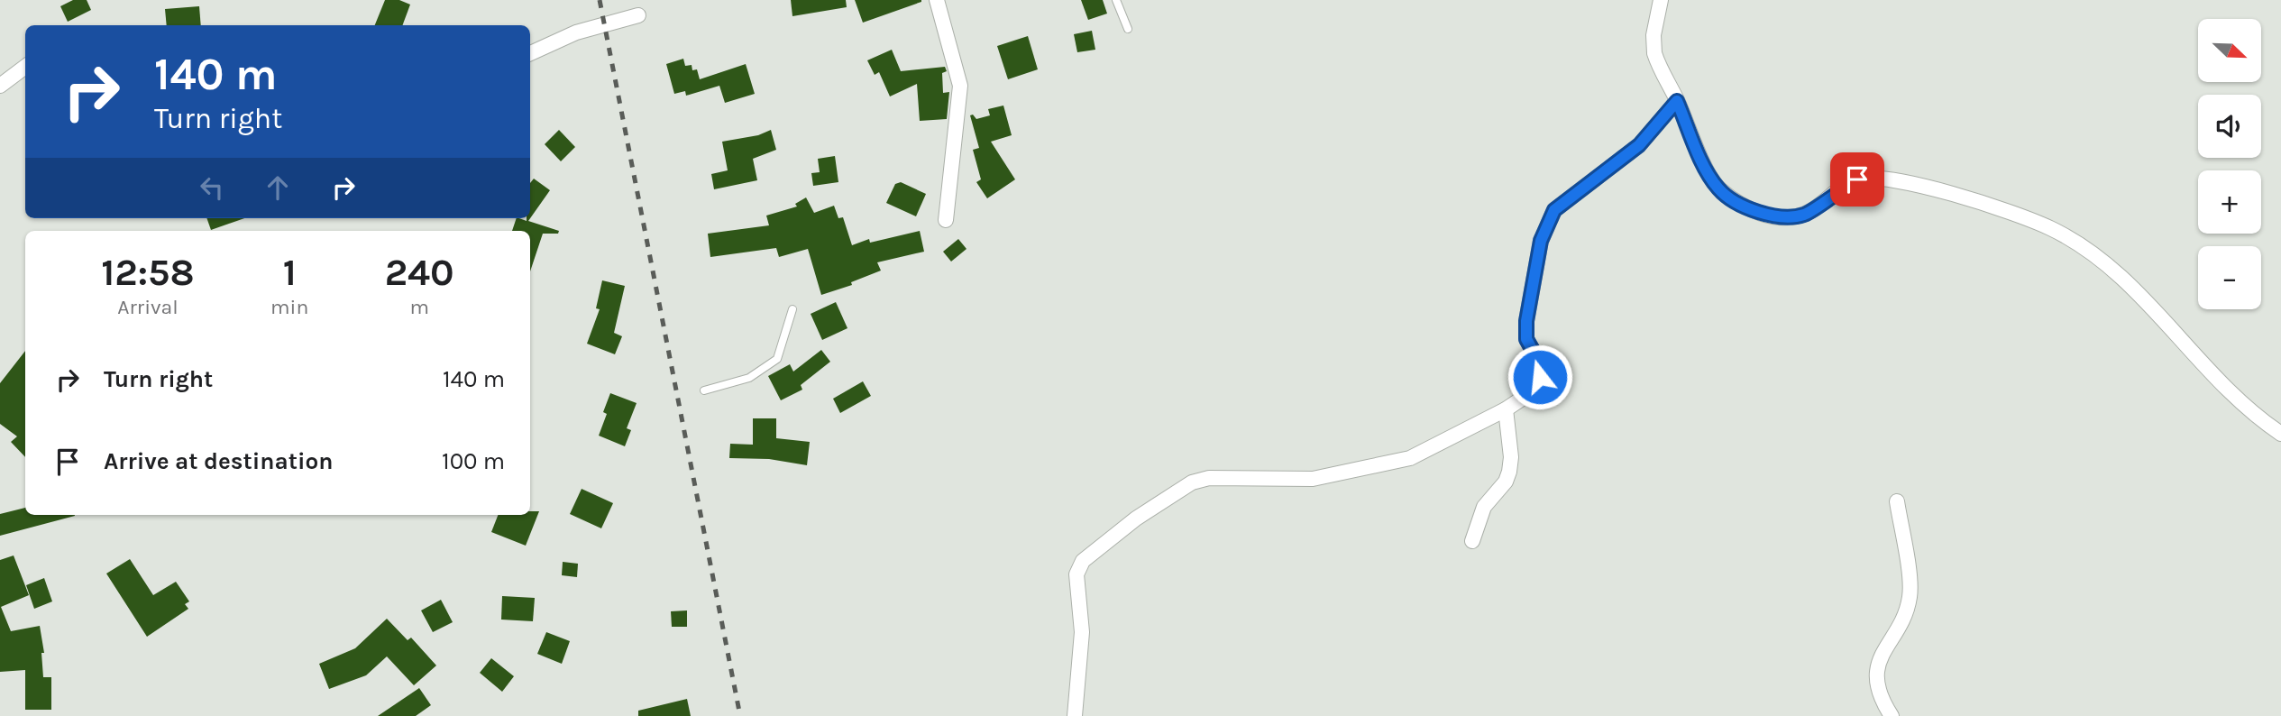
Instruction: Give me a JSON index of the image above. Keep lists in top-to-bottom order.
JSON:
{
  "north": "bottom right",
  "page": {
    "map_buttons": ["+", "−"],
    "turn": ["140 m", "Turn right"],
    "eta": [
      "12:58",
      "Arrival",
      "1",
      "min",
      "240",
      "m"
    ],
    "list": [
      {
        "name": "Turn right",
        "value": "140 m"
      },
      {
        "name": "Arrive at destination",
        "value": "100 m"
      }
    ]
  }
}
